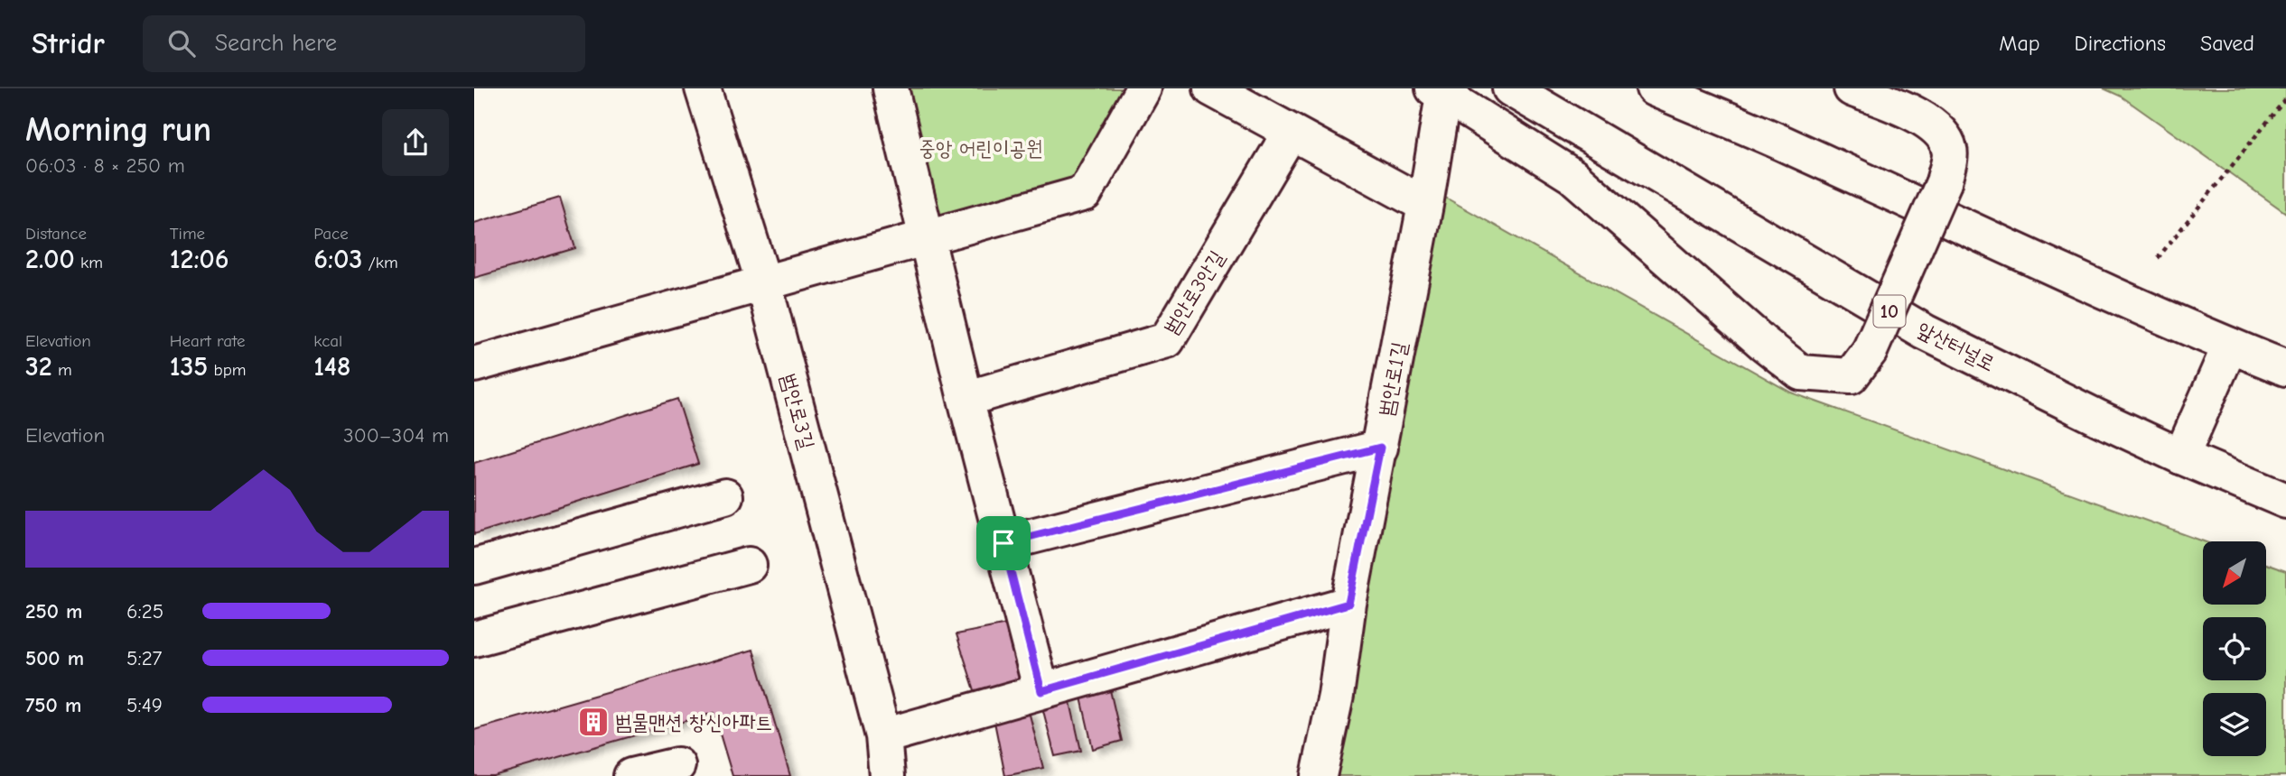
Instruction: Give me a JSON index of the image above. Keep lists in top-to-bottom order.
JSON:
{
  "streets": {
    "main road": [
      "범안로3안길",
      "10",
      "앞산터널로",
      "범안로1길",
      "범안로3길"
    ]
  },
  "parks": ["중앙 어린이공원"],
  "places": {
    "building": ["범물맨션 창신아파트"]
  },
  "north": "bottom left",
  "page": {
    "header": "Stridr",
    "search": "Search here",
    "nav": ["Map", "Directions", "Saved"],
    "heading": ["Morning run", "06:03 · 8 × 250 m"],
    "stats": [
      ["Distance", "2.00 km"],
      ["Time", "12:06"],
      ["Pace", "6:03 /km"],
      ["Elevation", "32 m"],
      ["Heart rate", "135 bpm"],
      ["kcal", "148"]
    ],
    "chart": ["Elevation", "300–304 m"],
    "list": [
      {
        "name": "250 m",
        "note": "6:25"
      },
      {
        "name": "500 m",
        "note": "5:27"
      },
      {
        "name": "750 m",
        "note": "5:49"
      }
    ]
  }
}
